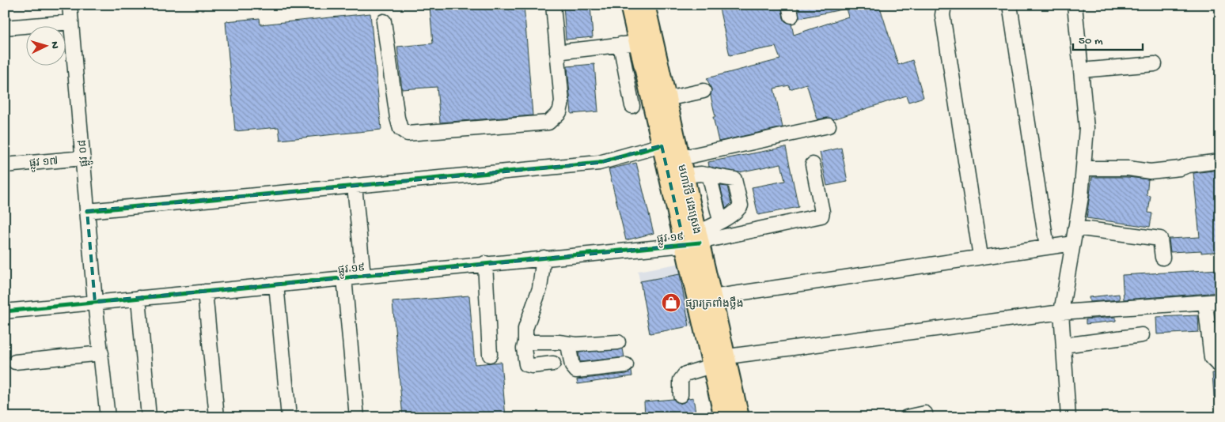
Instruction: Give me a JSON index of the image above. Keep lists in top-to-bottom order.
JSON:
{
  "streets": {
    "main road": ["មហាវិថី វេងស្រេង"],
    "street": ["ផ្លូវ ០៨", "ផ្លូវ ១៧", "ផ្លូវ ១៩"]
  },
  "crossings": [
    ["ផ្លូវ ០៨", "ផ្លូវ ១៧"],
    ["ផ្លូវ ០៨", "ផ្លូវ ១៩"],
    ["មហាវិថី វេងស្រេង", "ផ្លូវ ១៩"]
  ],
  "places": {
    "shop": ["ផ្សារត្រពាំងថ្លឹង"]
  },
  "scale_bar": "50 m",
  "north": "right"
}
